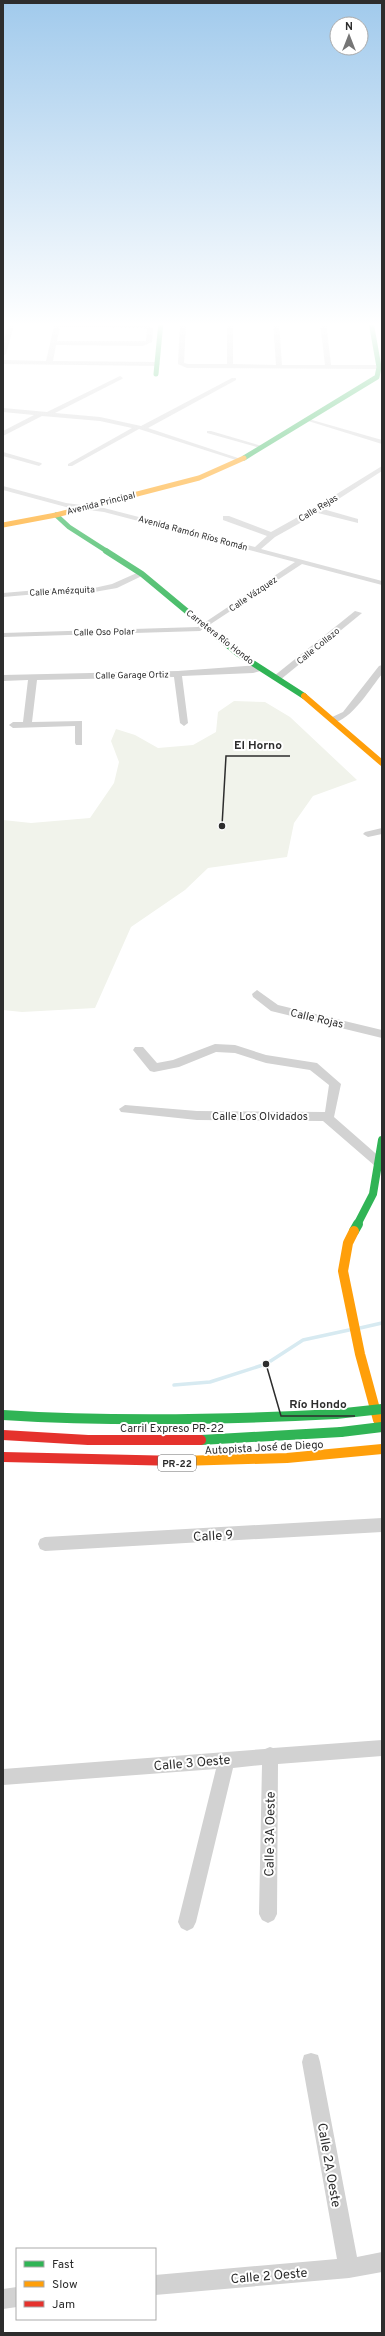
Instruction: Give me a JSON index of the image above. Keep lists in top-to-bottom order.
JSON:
{
  "streets": {
    "main road": [
      "Avenida Principal",
      "Carretera Río Hondo",
      "Carril Expreso PR-22",
      "Autopista José de Diego",
      "PR-22"
    ],
    "street": [
      "Calle Rejas",
      "Avenida Ramón Ríos Román",
      "Calle Amézquita",
      "Calle Vázquez",
      "Calle Oso Polar",
      "Calle Collazo",
      "Calle Garage Ortiz",
      "Calle Rojas",
      "Calle Los Olvidados",
      "Calle 9",
      "Calle 3 Oeste",
      "Calle 3A Oeste",
      "Calle 2A Oeste",
      "Calle 2 Oeste"
    ]
  },
  "crossings": [
    ["Avenida Principal", "Avenida Ramón Ríos Román"],
    ["Avenida Principal", "Carretera Río Hondo"],
    ["Calle Rejas", "Avenida Ramón Ríos Román"],
    ["Avenida Ramón Ríos Román", "Calle Vázquez"],
    ["Calle Amézquita", "Carretera Río Hondo"],
    ["Calle Vázquez", "Calle Oso Polar"],
    ["Calle Vázquez", "Carretera Río Hondo"],
    ["Calle Oso Polar", "Carretera Río Hondo"],
    ["Carretera Río Hondo", "Calle Collazo"],
    ["Carretera Río Hondo", "Calle Garage Ortiz"],
    ["Calle 3 Oeste", "Calle 3A Oeste"],
    ["Calle 2A Oeste", "Calle 2 Oeste"]
  ],
  "places": ["El Horno", "Río Hondo"],
  "legend": ["Fast", "Slow", "Jam"],
  "north": "top"
}
